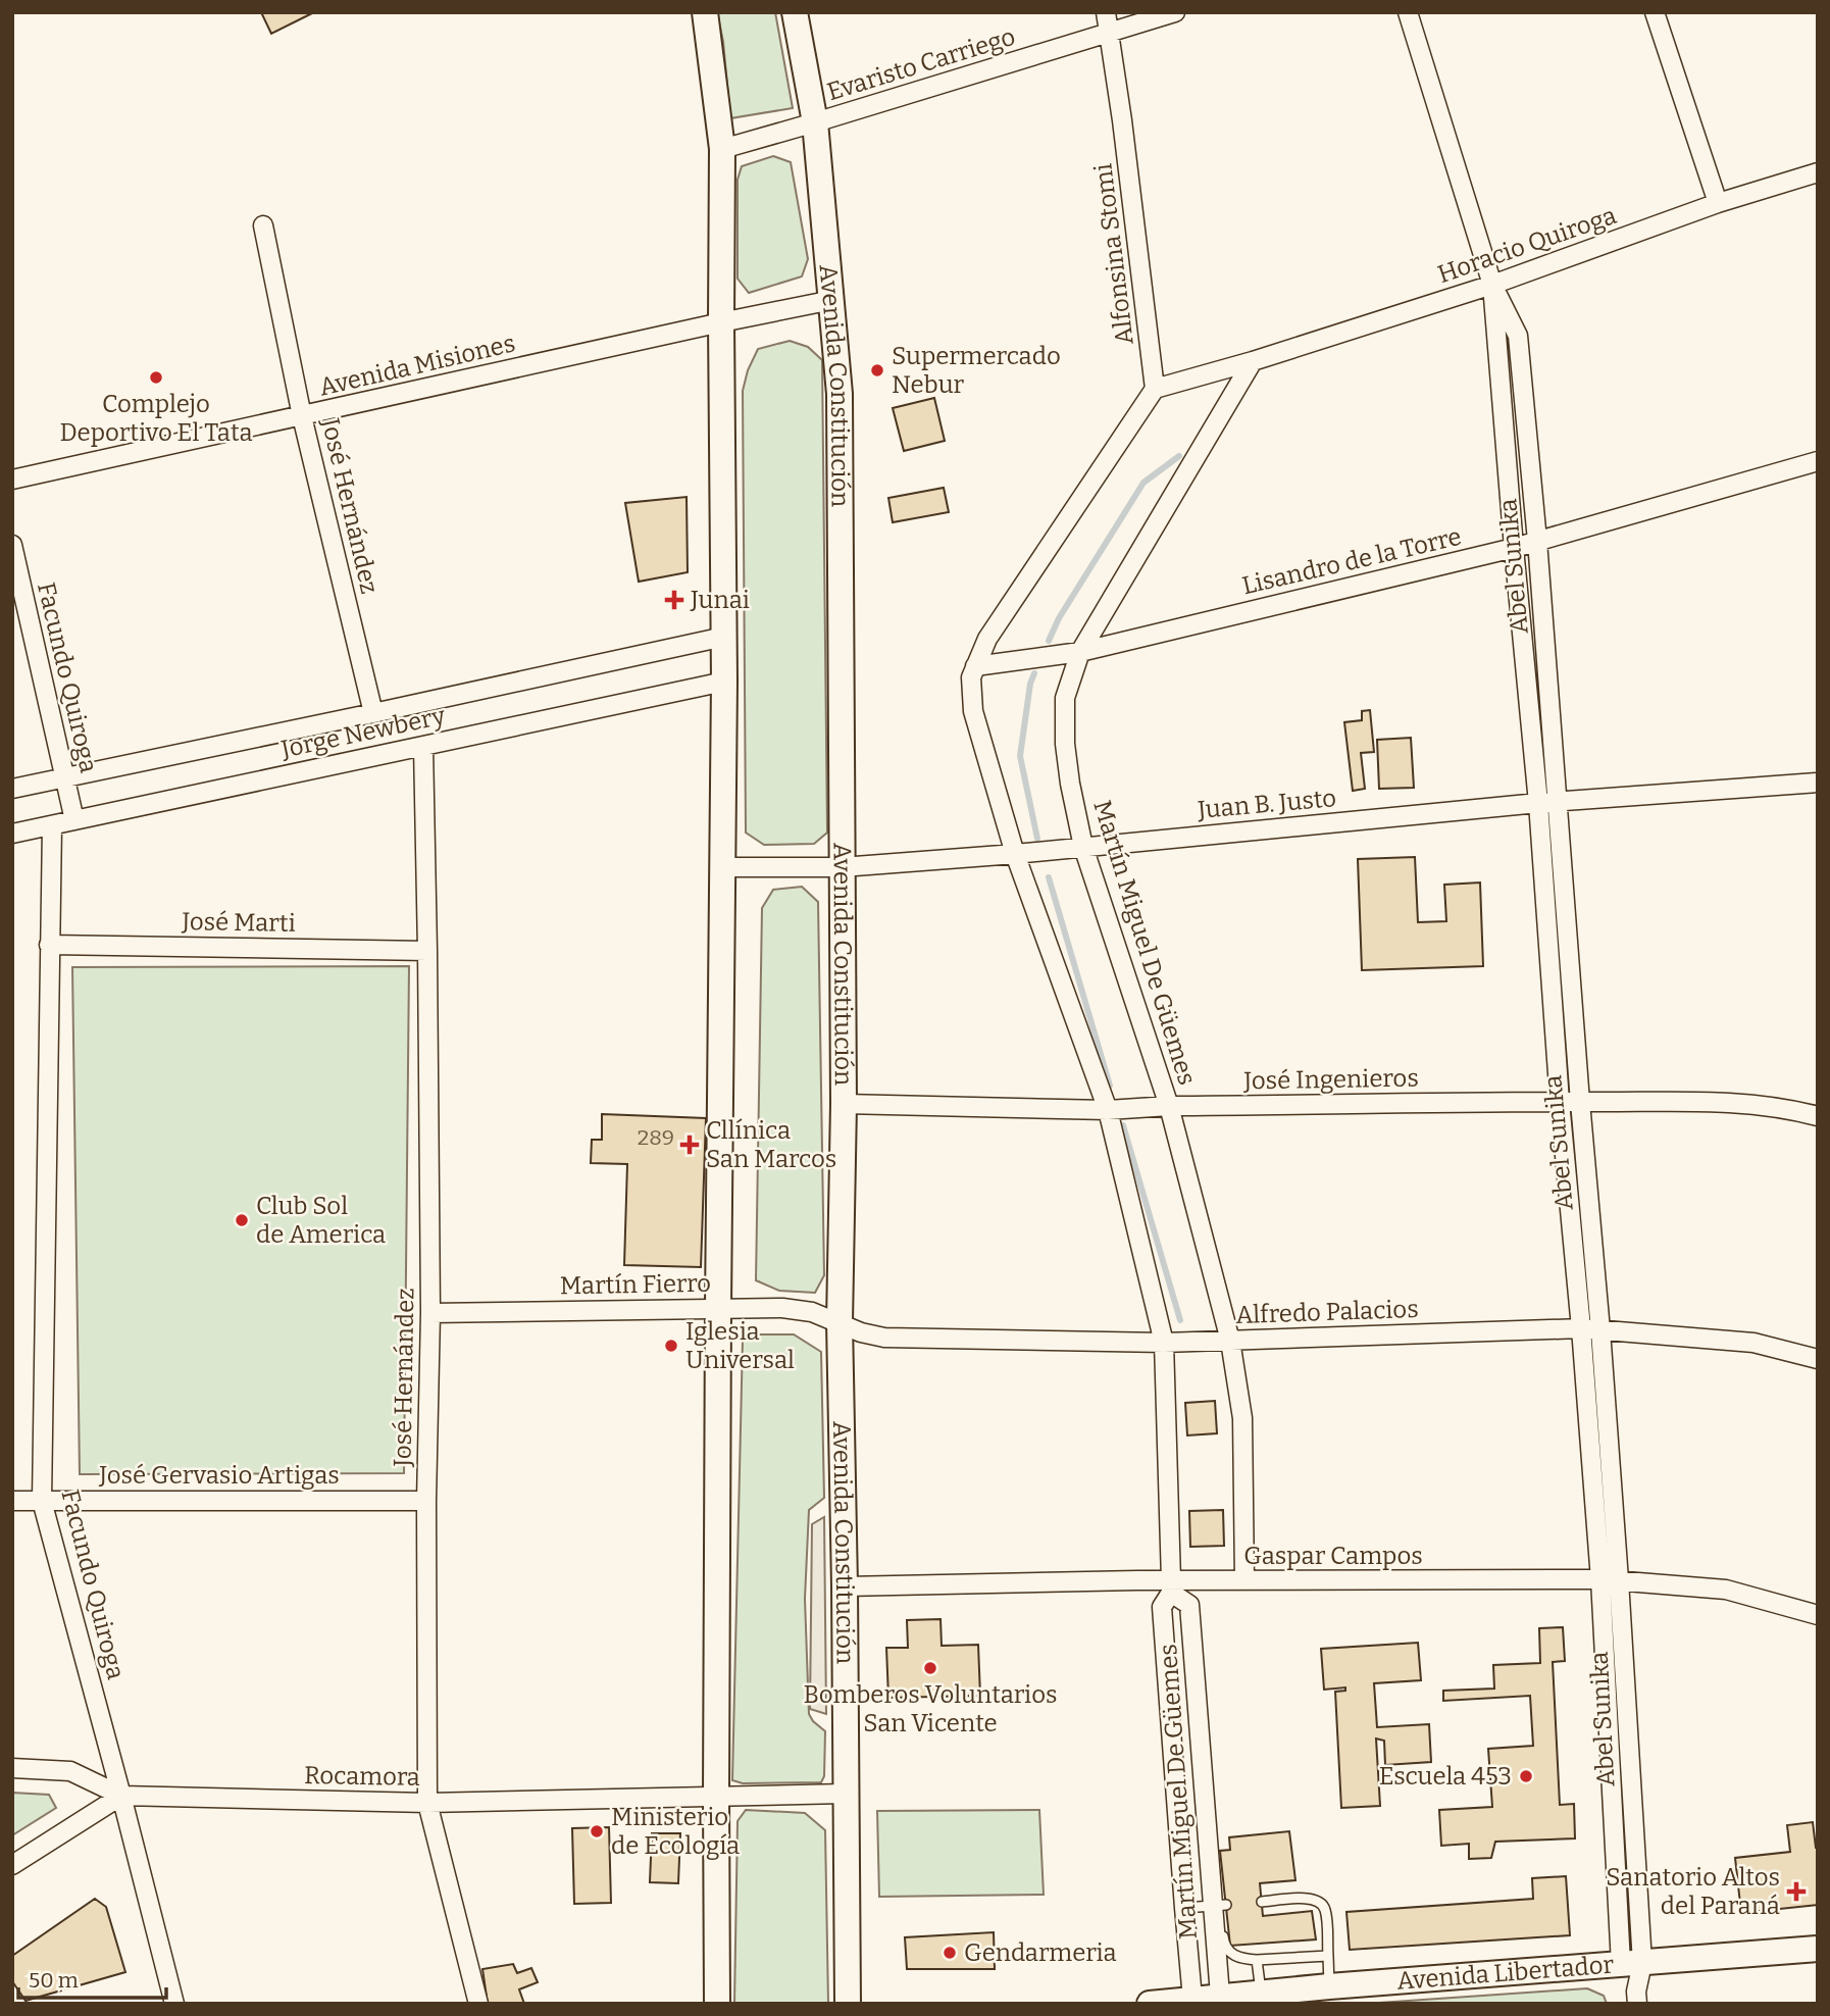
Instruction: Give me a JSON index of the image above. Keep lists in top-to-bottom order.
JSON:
{
  "streets": {
    "main road": ["Avenida Constitución", "Avenida Libertador"],
    "street": [
      "Evaristo Carriego",
      "Horacio Quiroga",
      "Alfonsina Stomi",
      "Avenida Misiones",
      "José Hernández",
      "Lisandro de la Torre",
      "Abel Sunika",
      "Facundo Quiroga",
      "Jorge Newbery",
      "Juan B. Justo",
      "José Marti",
      "Martín Miguel De Güemes",
      "José Ingenieros",
      "Martín Fierro",
      "Alfredo Palacios",
      "José Gervasio Artigas",
      "Gaspar Campos",
      "Rocamora"
    ]
  },
  "crossings": [
    ["Evaristo Carriego", "Alfonsina Stomi"],
    ["Evaristo Carriego", "Avenida Constitución"],
    ["Horacio Quiroga", "Abel Sunika"],
    ["Horacio Quiroga", "Martín Miguel De Güemes"],
    ["Alfonsina Stomi", "Martín Miguel De Güemes"],
    ["Avenida Misiones", "Avenida Constitución"],
    ["Avenida Misiones", "José Hernández"],
    ["Avenida Constitución", "Juan B. Justo"],
    ["Avenida Constitución", "José Ingenieros"],
    ["Avenida Constitución", "Martín Fierro"],
    ["Avenida Constitución", "Alfredo Palacios"],
    ["Avenida Constitución", "Gaspar Campos"],
    ["Avenida Constitución", "Rocamora"],
    ["José Hernández", "Jorge Newbery"],
    ["José Hernández", "José Marti"],
    ["José Hernández", "Martín Fierro"],
    ["José Hernández", "José Gervasio Artigas"],
    ["José Hernández", "Rocamora"],
    ["Lisandro de la Torre", "Abel Sunika"],
    ["Lisandro de la Torre", "Martín Miguel De Güemes"],
    ["Abel Sunika", "Juan B. Justo"],
    ["Abel Sunika", "José Ingenieros"],
    ["Abel Sunika", "Alfredo Palacios"],
    ["Abel Sunika", "Gaspar Campos"],
    ["Abel Sunika", "Avenida Libertador"],
    ["Facundo Quiroga", "Jorge Newbery"],
    ["Facundo Quiroga", "José Marti"],
    ["Facundo Quiroga", "José Gervasio Artigas"],
    ["Facundo Quiroga", "Rocamora"],
    ["Juan B. Justo", "Martín Miguel De Güemes"],
    ["Martín Miguel De Güemes", "José Ingenieros"],
    ["Martín Miguel De Güemes", "Alfredo Palacios"],
    ["Martín Miguel De Güemes", "Gaspar Campos"],
    ["Martín Miguel De Güemes", "Avenida Libertador"],
    ["Martín Fierro", "Alfredo Palacios"]
  ],
  "places": {
    "other": [
      "Supermercado Nebur",
      "Complejo Deportivo El Tata",
      "Club Sol de America",
      "Iglesia Universal",
      "Bomberos Voluntarios San Vicente",
      "Escuela 453",
      "Ministerio de Ecología",
      "Gendarmeria"
    ],
    "health": ["Junai", "Cllínica San Marcos", "Sanatorio Altos del Paraná"]
  },
  "house_numbers": ["289"],
  "scale_bar": "50 m"
}
